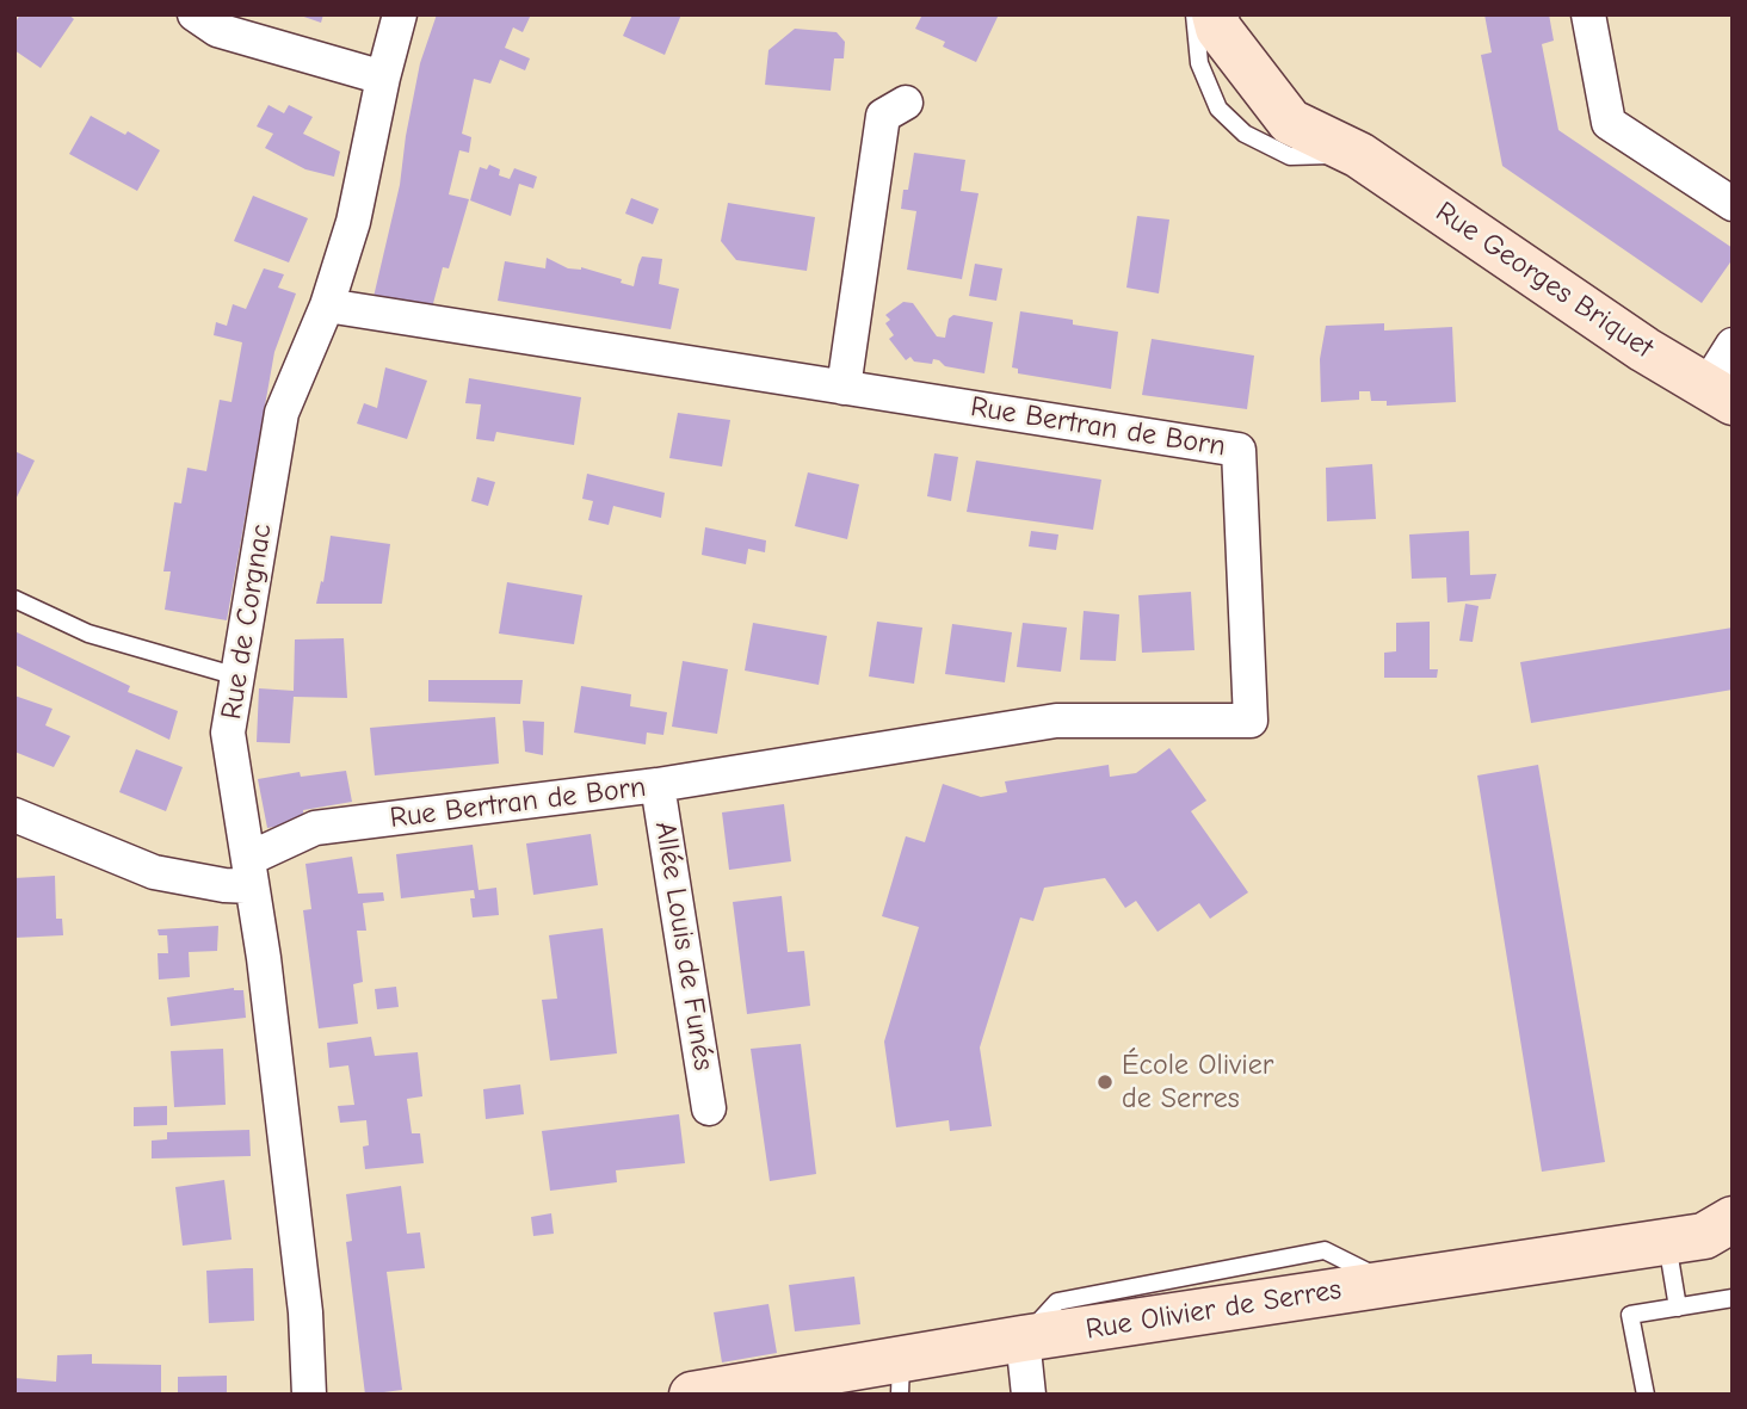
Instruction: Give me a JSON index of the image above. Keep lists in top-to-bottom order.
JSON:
{
  "streets": {
    "street": [
      "Rue Georges Briquet",
      "Rue Bertran de Born",
      "Rue de Corgnac",
      "Allée Louis de Funés",
      "Rue Olivier de Serres"
    ]
  },
  "crossings": [
    ["Rue Bertran de Born", "Rue de Corgnac"],
    ["Rue Bertran de Born", "Allée Louis de Funés"]
  ],
  "places": ["École Olivier de Serres"]
}
